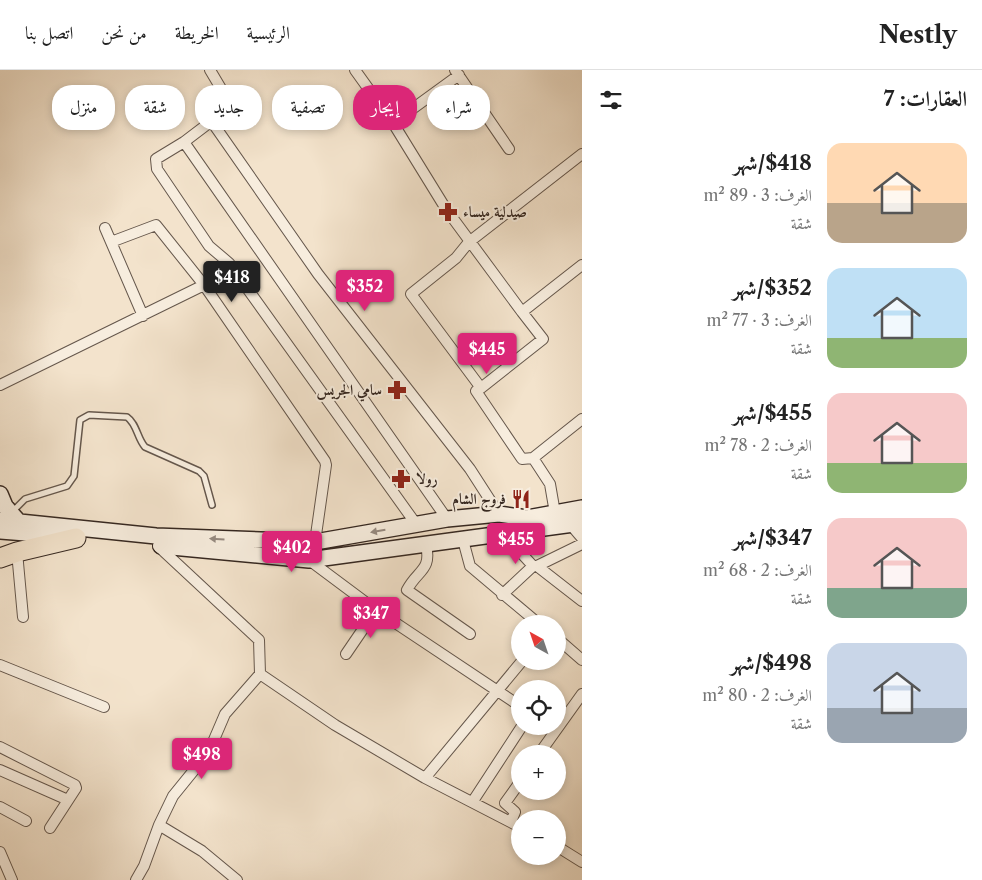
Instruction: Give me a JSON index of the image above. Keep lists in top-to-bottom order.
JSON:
{
  "places": {
    "pharmacy": ["صيدلية ميساء", "سامي الجريس", "رولا"],
    "restaurant": ["فروج الشام"]
  },
  "north": "top left",
  "page": {
    "header": "Nestly",
    "nav": [
      "الرئيسية",
      "الخريطة",
      "من نحن",
      "اتصل بنا"
    ],
    "heading": "العقارات: 7",
    "chip": [
      "شراء",
      "إيجار",
      "تصفية",
      "جديد",
      "شقة",
      "منزل"
    ],
    "list": [
      {
        "name": "$418/شهر",
        "note": "الغرف: 3 · 89 m² · شقة"
      },
      {
        "name": "$352/شهر",
        "note": "الغرف: 3 · 77 m² · شقة"
      },
      {
        "name": "$455/شهر",
        "note": "الغرف: 2 · 78 m² · شقة"
      },
      {
        "name": "$347/شهر",
        "note": "الغرف: 2 · 68 m² · شقة"
      },
      {
        "name": "$498/شهر",
        "note": "الغرف: 2 · 80 m² · شقة"
      }
    ],
    "price": [
      "$418",
      "$352",
      "$445",
      "$455",
      "$402",
      "$347",
      "$498"
    ],
    "map_buttons": ["+", "−"]
  }
}
